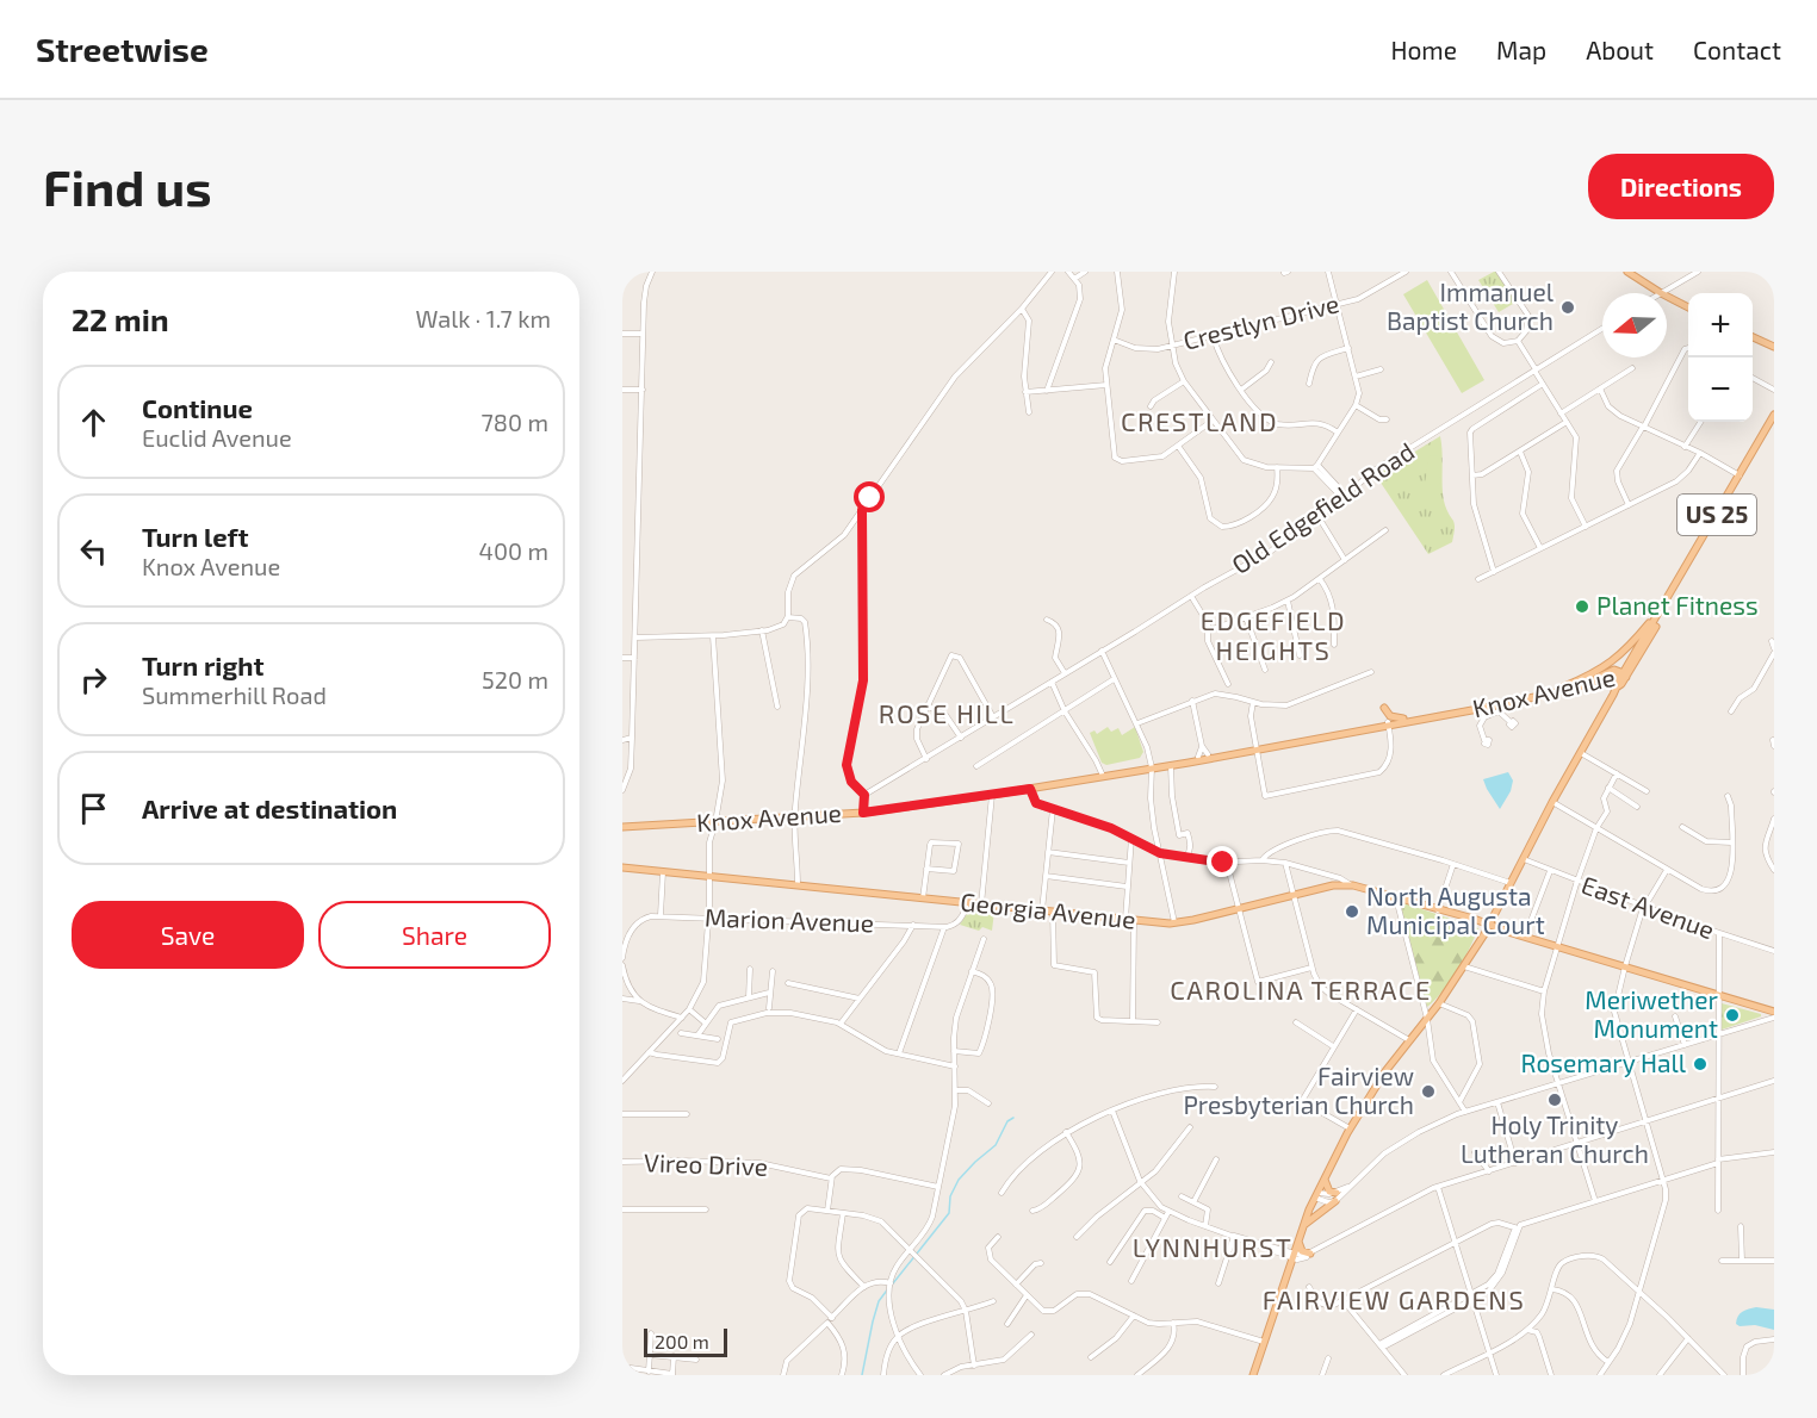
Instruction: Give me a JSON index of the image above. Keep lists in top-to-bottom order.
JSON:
{
  "streets": {
    "main road": ["US 25", "Knox Avenue", "Georgia Avenue"],
    "street": [
      "Crestlyn Drive",
      "Old Edgefield Road",
      "East Avenue",
      "Marion Avenue",
      "Vireo Drive"
    ]
  },
  "crossings": [
    ["US 25", "Knox Avenue"]
  ],
  "districts": [
    "CRESTLAND",
    "EDGEFIELD HEIGHTS",
    "ROSE HILL",
    "CAROLINA TERRACE",
    "LYNNHURST",
    "FAIRVIEW GARDENS"
  ],
  "places": [
    "Immanuel Baptist Church",
    "Planet Fitness",
    "North Augusta Municipal Court",
    "Meriwether Monument",
    "Rosemary Hall",
    "Fairview Presbyterian Church",
    "Holy Trinity Lutheran Church"
  ],
  "scale_bar": "200 m",
  "north": "left",
  "page": {
    "header": "Streetwise",
    "nav": [
      "Home",
      "Map",
      "About",
      "Contact"
    ],
    "buttons": [
      "Directions",
      ["Save", "Share"]
    ],
    "title": "Find us",
    "heading": ["22 min", "Walk · 1.7 km"],
    "map_buttons": ["+", "−"],
    "list": [
      ["Continue", "Euclid Avenue", "780 m"],
      ["Turn left", "Knox Avenue", "400 m"],
      ["Turn right", "Summerhill Road", "520 m"],
      "Arrive at destination"
    ],
    "scale": "200 m"
  }
}
